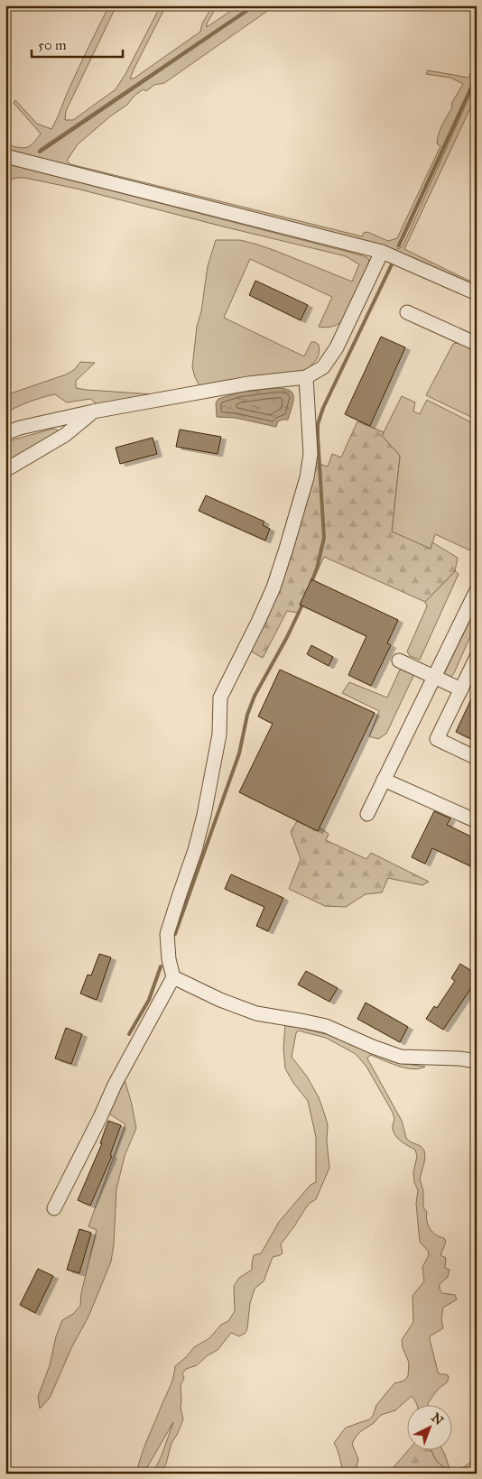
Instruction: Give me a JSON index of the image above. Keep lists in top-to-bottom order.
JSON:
{
  "scale_bar": "50 m",
  "north": "top right"
}
